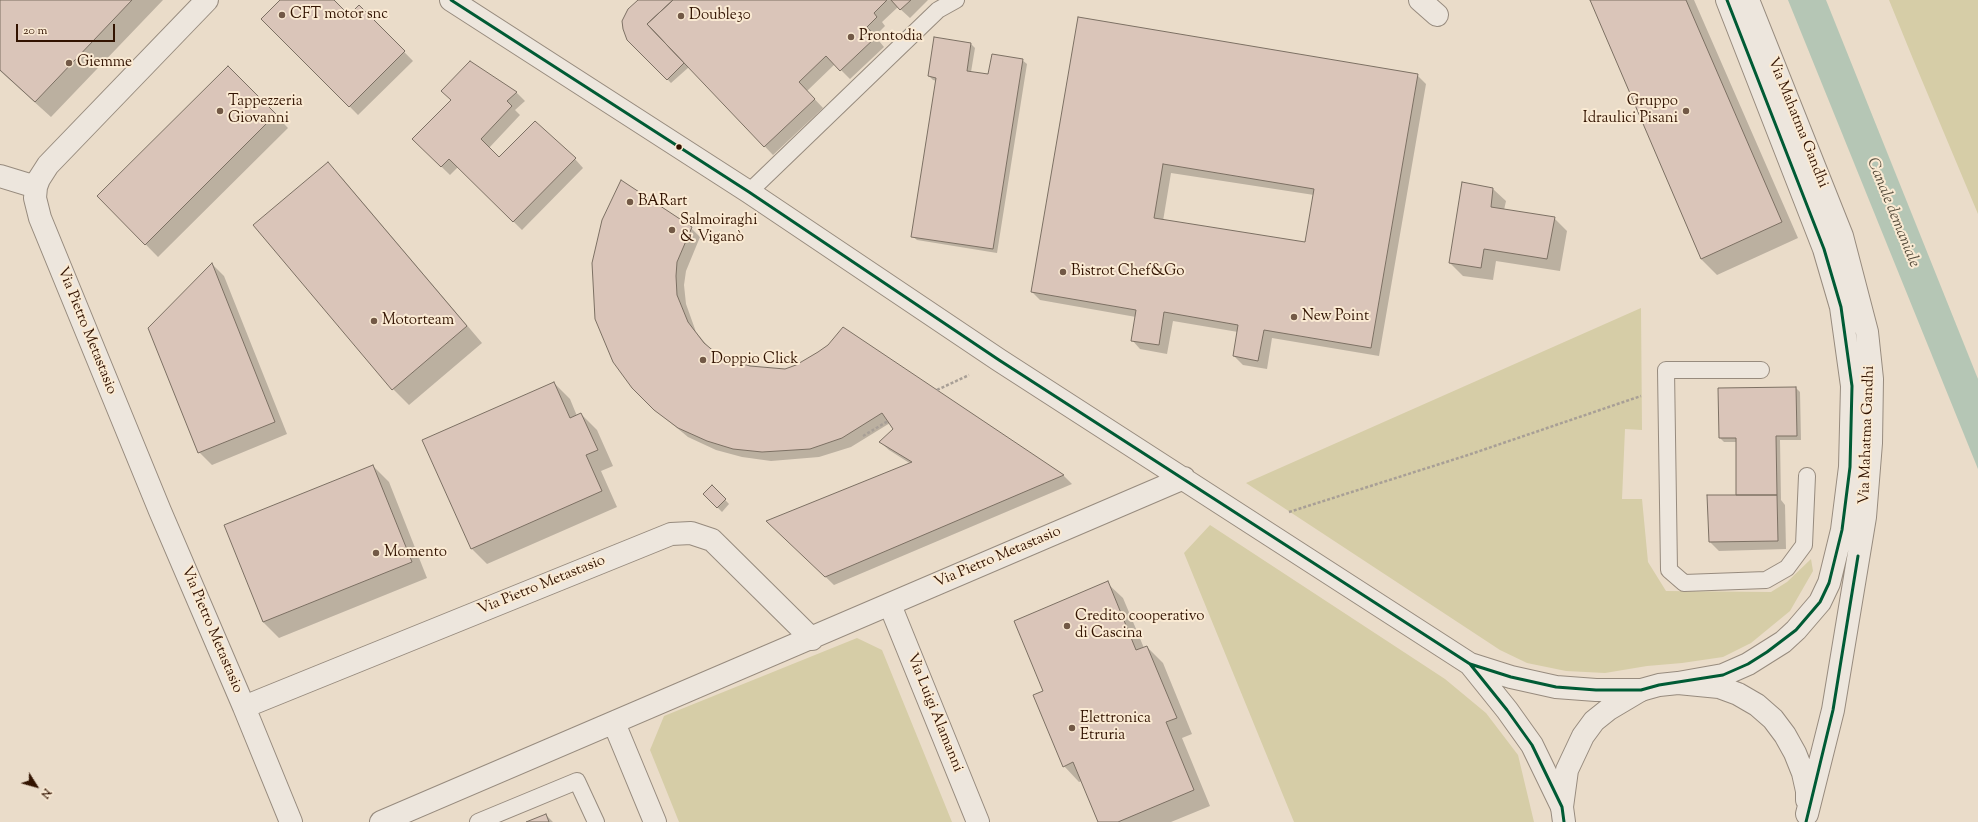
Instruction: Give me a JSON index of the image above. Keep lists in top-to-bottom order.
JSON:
{
  "streets": {
    "street": ["Via Mahatma Gandhi", "Via Pietro Metastasio", "Via Luigi Alamanni"]
  },
  "crossings": [
    ["Via Pietro Metastasio", "Via Luigi Alamanni"]
  ],
  "water": ["Canale demaniale"],
  "places": [
    "CFT motor snc",
    "Double30",
    "Prontodia",
    "Giemme",
    "Tappezzeria Giovanni",
    "Gruppo Idraulici Pisani",
    "BARart",
    "Salmoiraghi & Viganò",
    "Bistrot Chef&Go",
    "New Point",
    "Motorteam",
    "Doppio Click",
    "Momento",
    "Credito cooperativo di Cascina",
    "Elettronica Etruria"
  ],
  "scale_bar": "20 m",
  "north": "bottom right"
}
